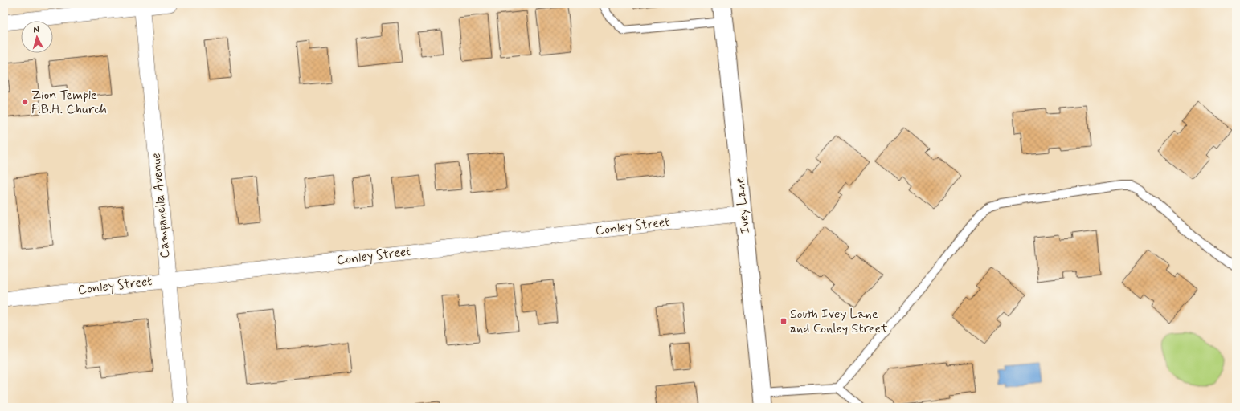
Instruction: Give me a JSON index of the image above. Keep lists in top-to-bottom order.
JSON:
{
  "streets": {
    "street": ["Campanella Avenue", "Ivey Lane", "Conley Street"]
  },
  "crossings": [
    ["Campanella Avenue", "Conley Street"],
    ["Ivey Lane", "Conley Street"]
  ],
  "places": {
    "other": ["Zion Temple F.B.H. Church"],
    "transit": ["South Ivey Lane and Conley Street"]
  },
  "north": "top"
}
